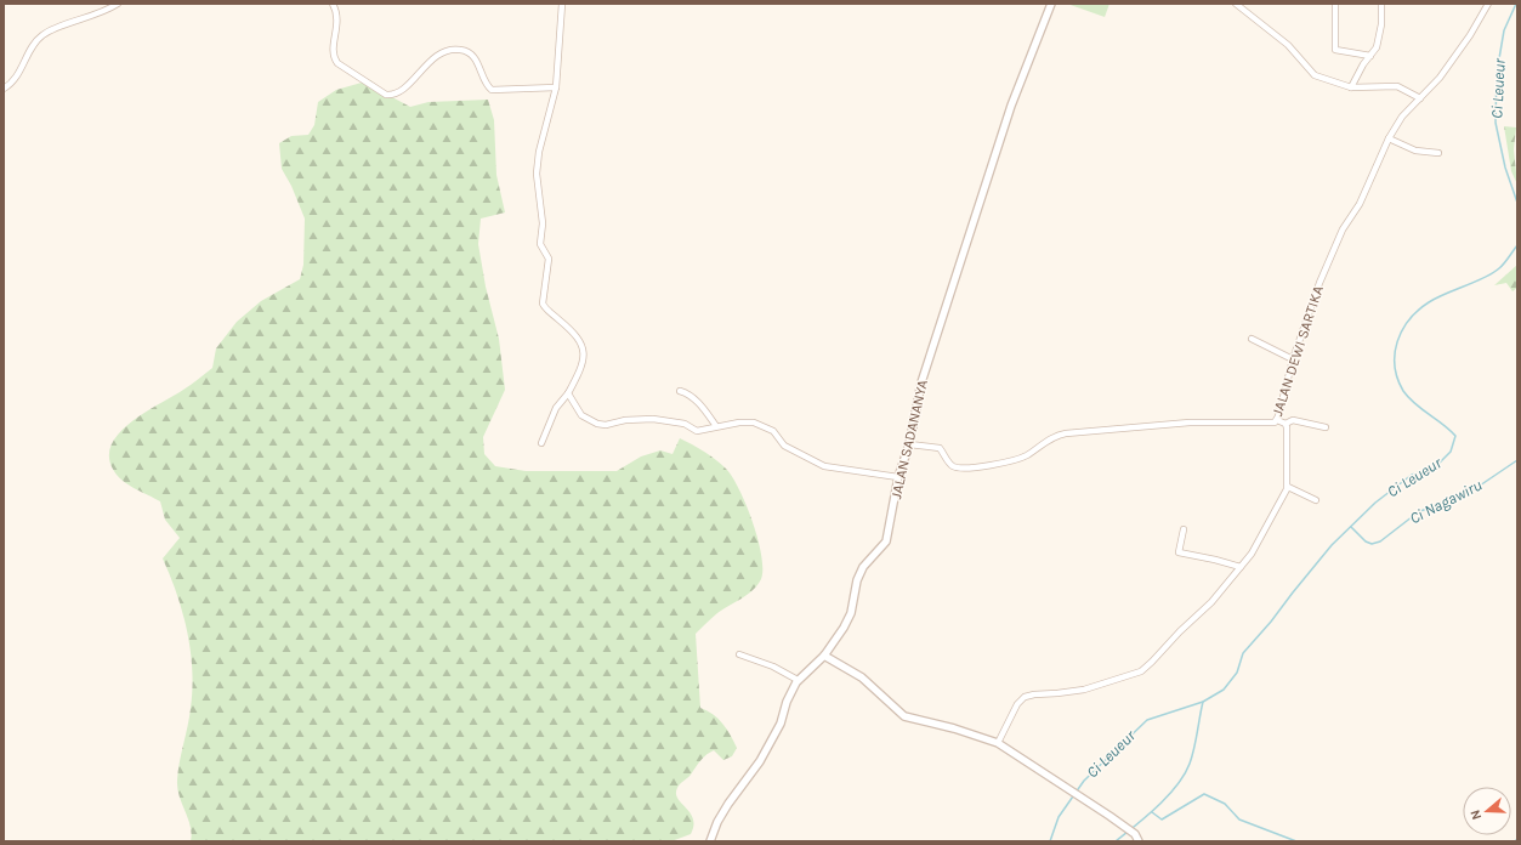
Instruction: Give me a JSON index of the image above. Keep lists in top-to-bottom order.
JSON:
{
  "streets": {
    "street": ["JALAN DEWI SARTIKA", "JALAN SADANANYA"]
  },
  "crossings": [
    ["JALAN DEWI SARTIKA", "JALAN SADANANYA"]
  ],
  "water": ["Ci Leueur", "Ci Nagawiru"],
  "north": "left"
}
